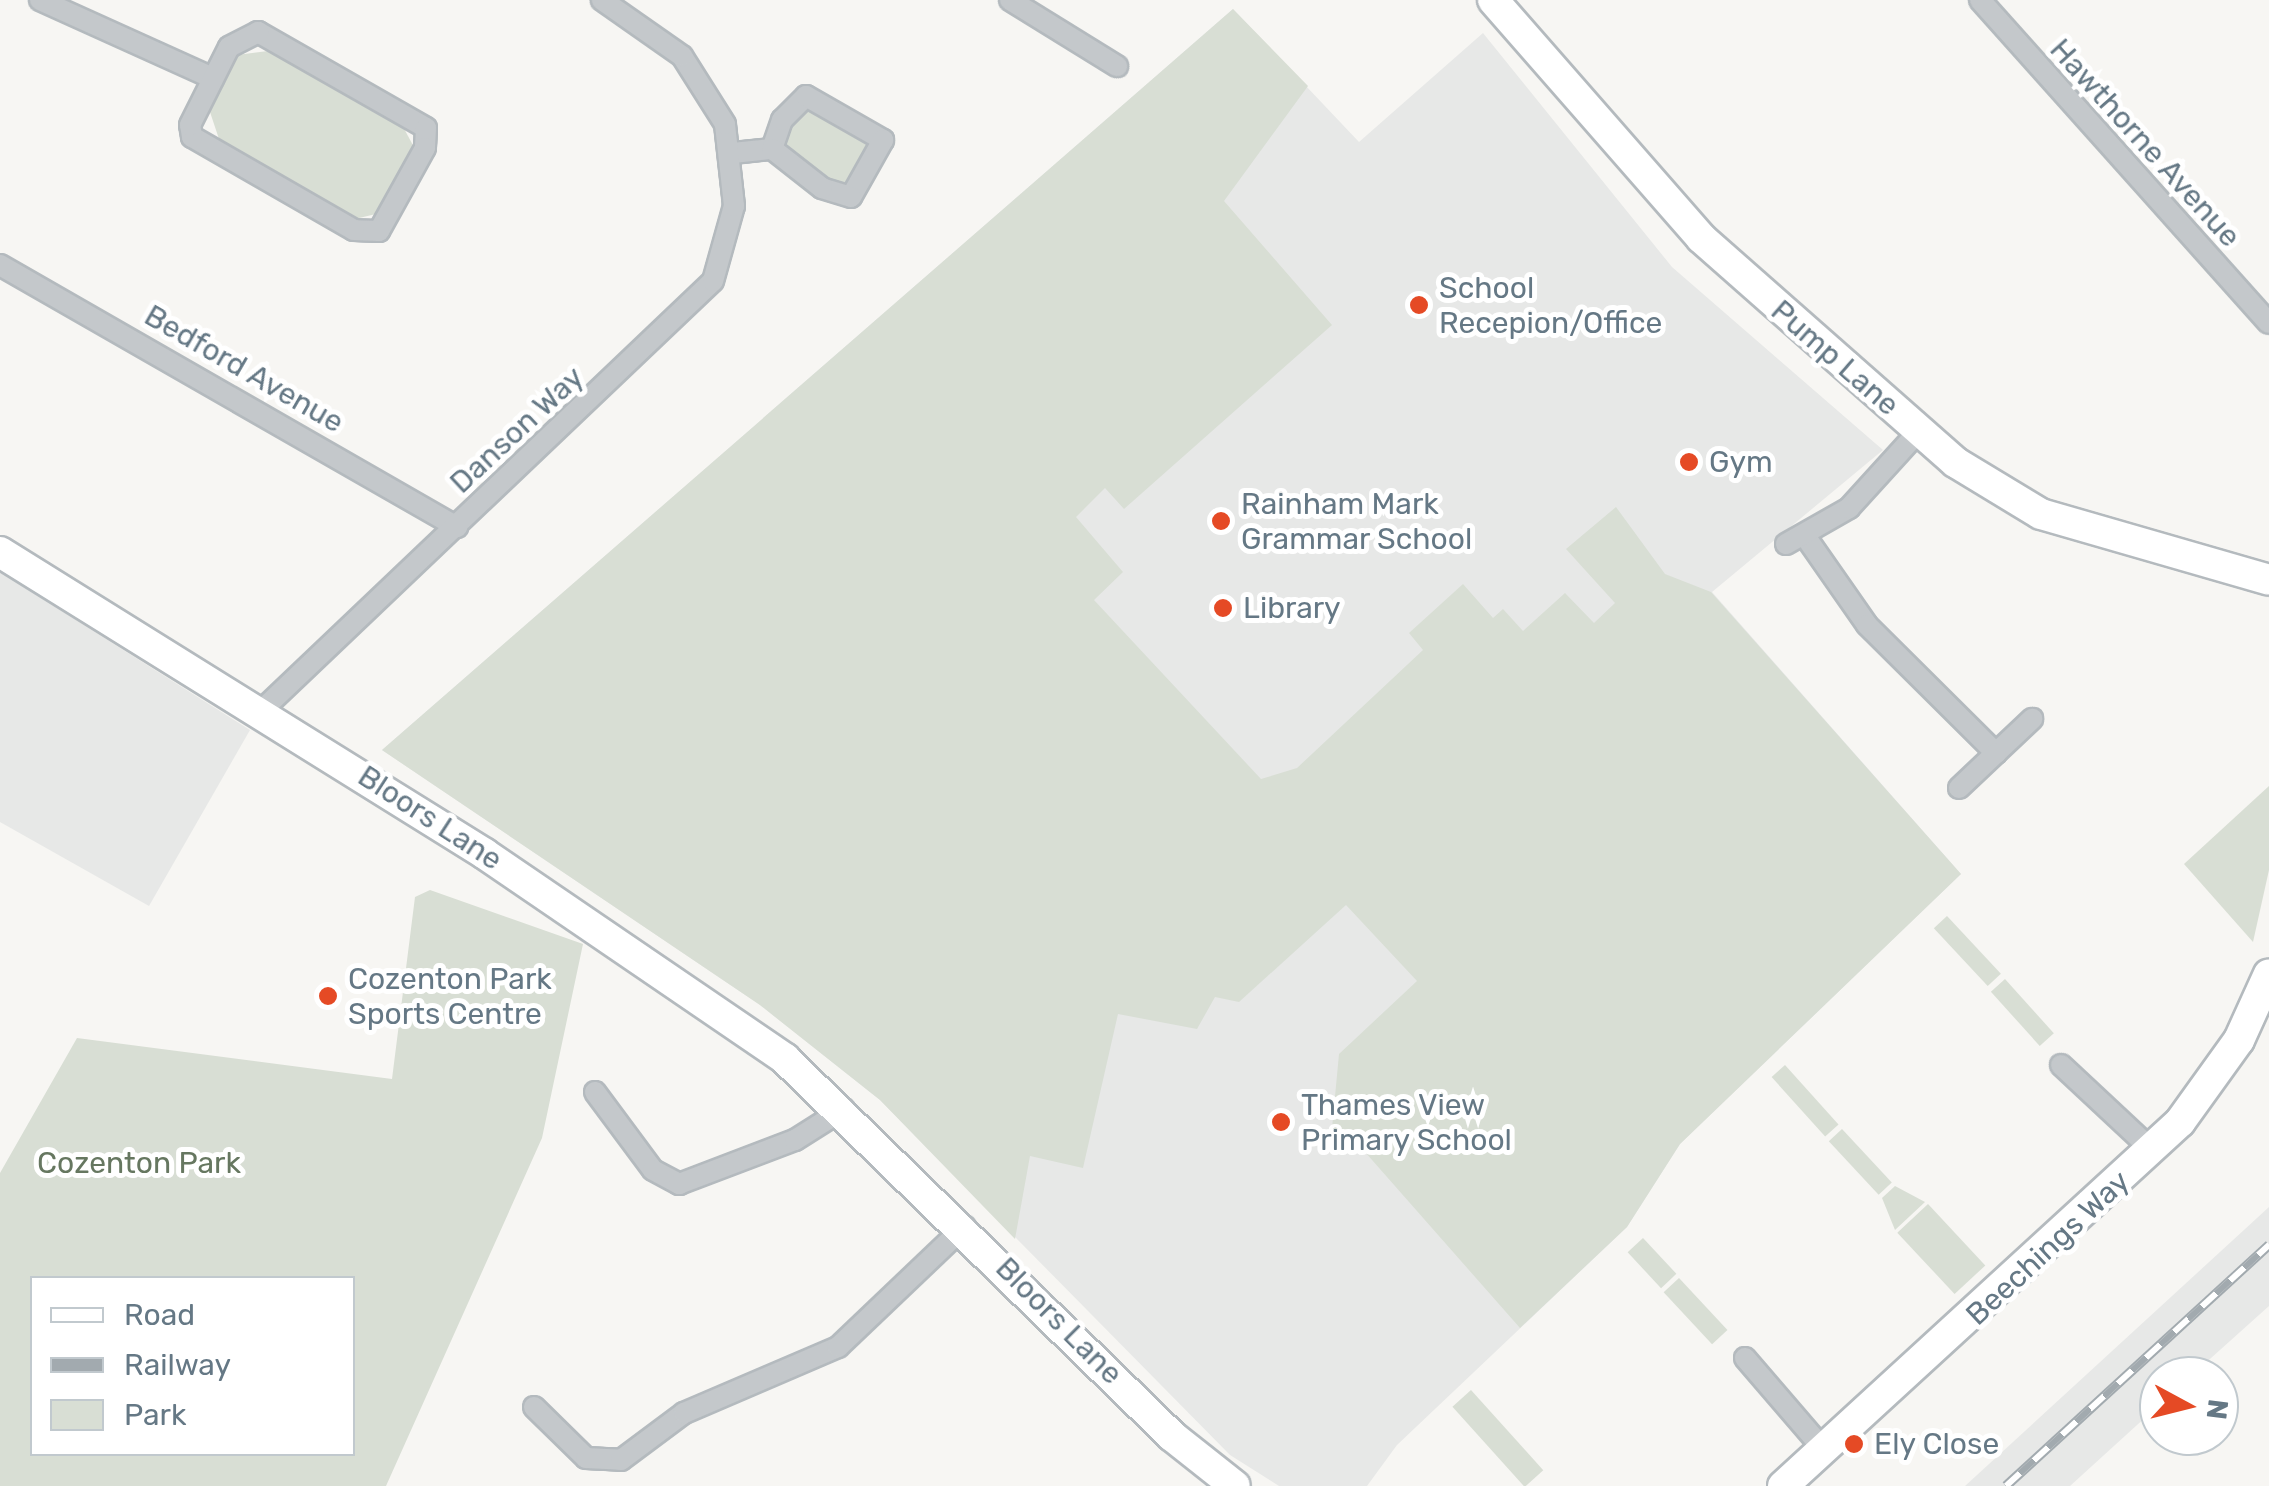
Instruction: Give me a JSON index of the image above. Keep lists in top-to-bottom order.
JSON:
{
  "streets": {
    "street": [
      "Hawthorne Avenue",
      "Pump Lane",
      "Bedford Avenue",
      "Danson Way",
      "Bloors Lane",
      "Beechings Way"
    ]
  },
  "crossings": [
    ["Bedford Avenue", "Danson Way"],
    ["Danson Way", "Bloors Lane"]
  ],
  "parks": ["Cozenton Park"],
  "places": [
    "School Recepion/Office",
    "Gym",
    "Rainham Mark Grammar School",
    "Library",
    "Cozenton Park Sports Centre",
    "Thames View Primary School",
    "Ely Close"
  ],
  "legend": ["Road", "Railway", "Park"],
  "north": "right"
}
